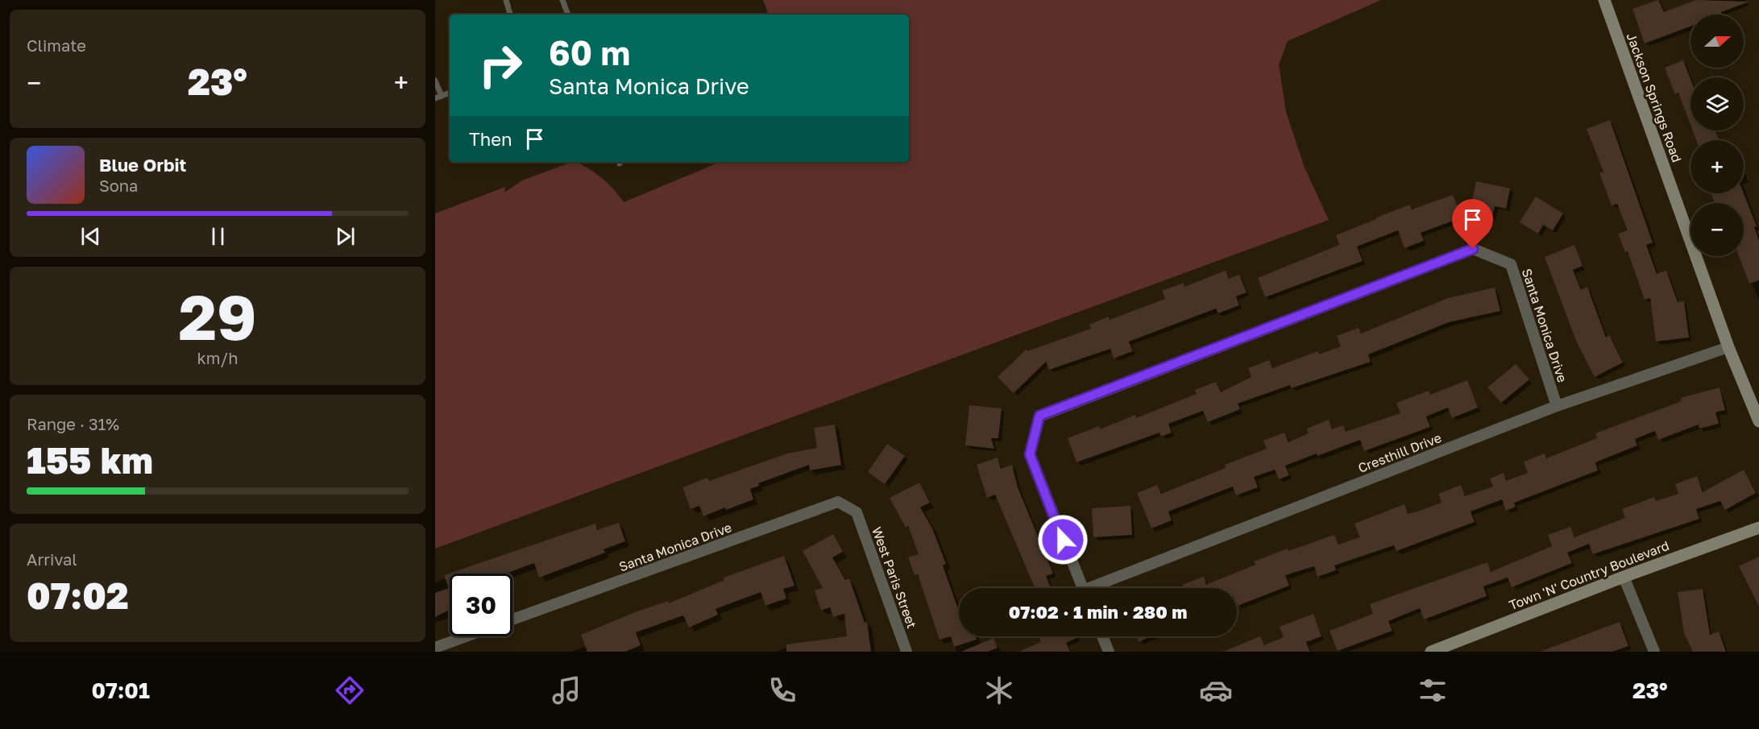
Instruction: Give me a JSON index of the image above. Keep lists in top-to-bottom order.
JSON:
{
  "streets": {
    "street": [
      "Jackson Springs Road",
      "Santa Monica Drive",
      "Cresthill Drive",
      "Town 'N' Country Boulevard",
      "West Paris Street"
    ]
  },
  "crossings": [
    ["Jackson Springs Road", "Cresthill Drive"],
    ["Santa Monica Drive", "Cresthill Drive"],
    ["Santa Monica Drive", "West Paris Street"]
  ],
  "north": "right",
  "page": {
    "tile": [
      "Climate",
      ["29", "km/h"],
      ["Range · 31%", "155 km"],
      ["Arrival", "07:02"]
    ],
    "map_buttons": ["+", "−"],
    "turn": ["60 m", "Santa Monica Drive"],
    "heat": ["−", "23°", "+"],
    "then": "Then",
    "song": ["Blue Orbit", "Sona"],
    "limit": "30",
    "trip": "07:02 · 1 min · 280 m",
    "tabs": ["07:01", "23°"]
  }
}
